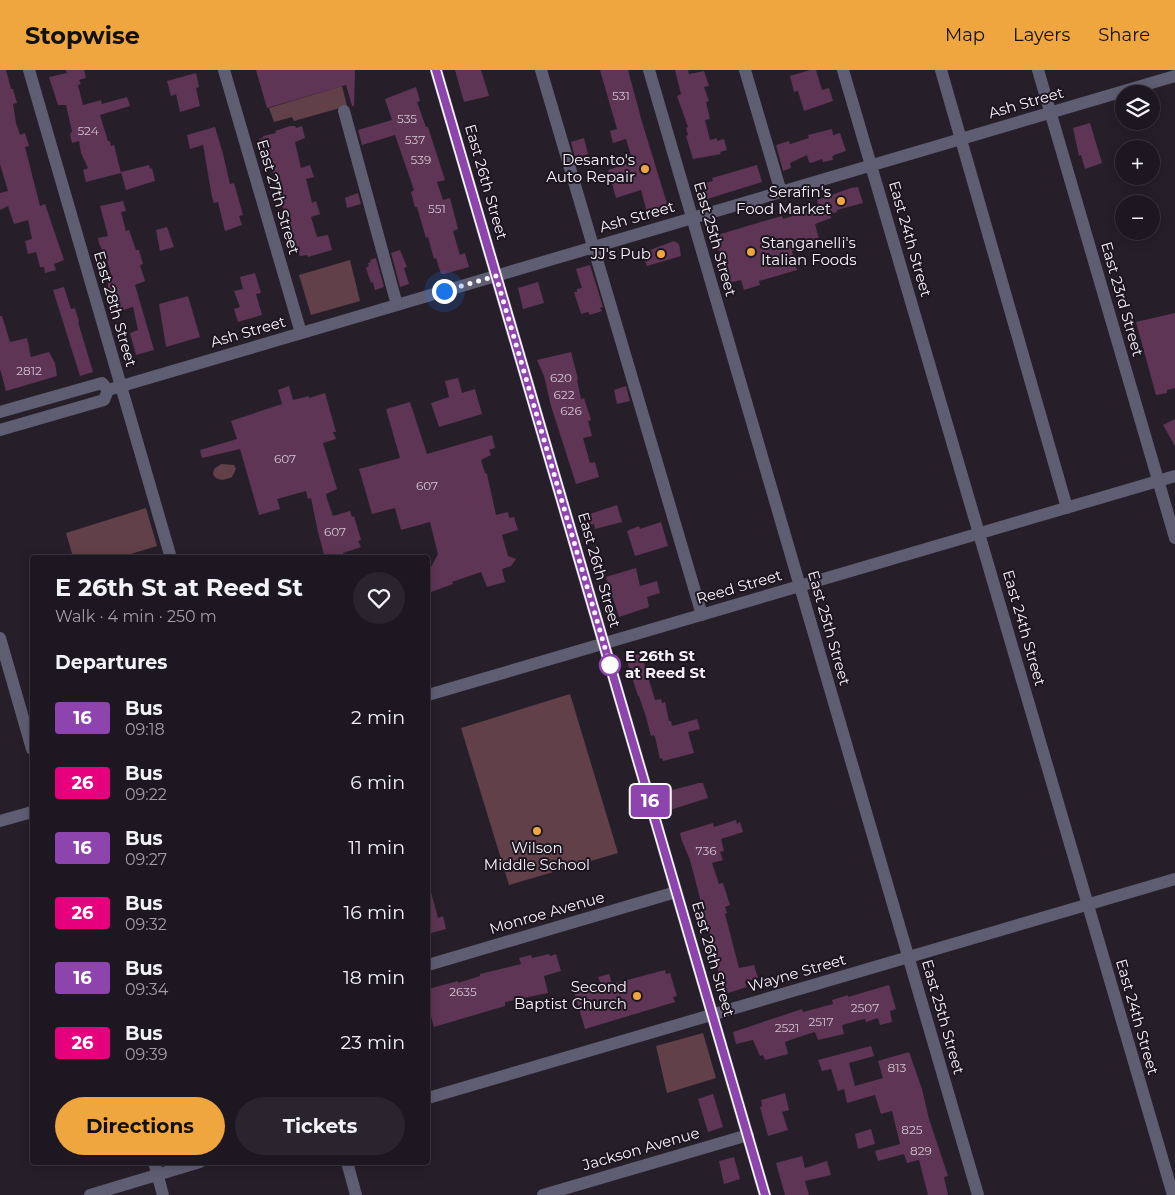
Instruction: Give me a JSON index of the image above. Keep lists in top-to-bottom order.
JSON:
{
  "streets": {
    "main road": ["East 26th Street"],
    "street": [
      "Ash Street",
      "East 27th Street",
      "East 25th Street",
      "East 24th Street",
      "East 23rd Street",
      "East 28th Street",
      "Reed Street",
      "Monroe Avenue",
      "Wayne Street",
      "Jackson Avenue"
    ]
  },
  "crossings": [
    ["Ash Street", "East 26th Street"],
    ["Ash Street", "East 27th Street"],
    ["Ash Street", "East 25th Street"],
    ["Ash Street", "East 24th Street"],
    ["Ash Street", "East 23rd Street"],
    ["Ash Street", "East 28th Street"],
    ["East 26th Street", "Reed Street"],
    ["East 26th Street", "Monroe Avenue"],
    ["East 26th Street", "Wayne Street"],
    ["East 26th Street", "Jackson Avenue"],
    ["East 25th Street", "Reed Street"],
    ["East 25th Street", "Wayne Street"],
    ["East 24th Street", "Reed Street"],
    ["East 24th Street", "Wayne Street"],
    ["East 23rd Street", "Reed Street"]
  ],
  "places": [
    "Desanto's Auto Repair",
    "Serafin's Food Market",
    "Stanganelli's Italian Foods",
    "JJ's Pub",
    "E 26th St at Reed St",
    "Wilson Middle School",
    "Second Baptist Church"
  ],
  "lines": ["bus line 16"],
  "house_numbers": [
    "531",
    "535",
    "524",
    "537",
    "539",
    "551",
    "2812",
    "620",
    "622",
    "626",
    "607",
    "607",
    "607",
    "736",
    "2635",
    "2507",
    "2517",
    "2521",
    "813",
    "825",
    "829"
  ],
  "page": {
    "header": "Stopwise",
    "nav": ["Map", "Layers", "Share"],
    "on_map": "16",
    "map_buttons": ["+", "−"],
    "heading": [
      ["E 26th St at Reed St", "Walk · 4 min · 250 m"],
      "Departures"
    ],
    "list": [
      {
        "mark": "16",
        "name": "Bus",
        "note": "09:18",
        "value": "2 min"
      },
      {
        "mark": "26",
        "name": "Bus",
        "note": "09:22",
        "value": "6 min"
      },
      {
        "mark": "16",
        "name": "Bus",
        "note": "09:27",
        "value": "11 min"
      },
      {
        "mark": "26",
        "name": "Bus",
        "note": "09:32",
        "value": "16 min"
      },
      {
        "mark": "16",
        "name": "Bus",
        "note": "09:34",
        "value": "18 min"
      },
      {
        "mark": "26",
        "name": "Bus",
        "note": "09:39",
        "value": "23 min"
      }
    ],
    "buttons": ["Directions", "Tickets"]
  }
}
